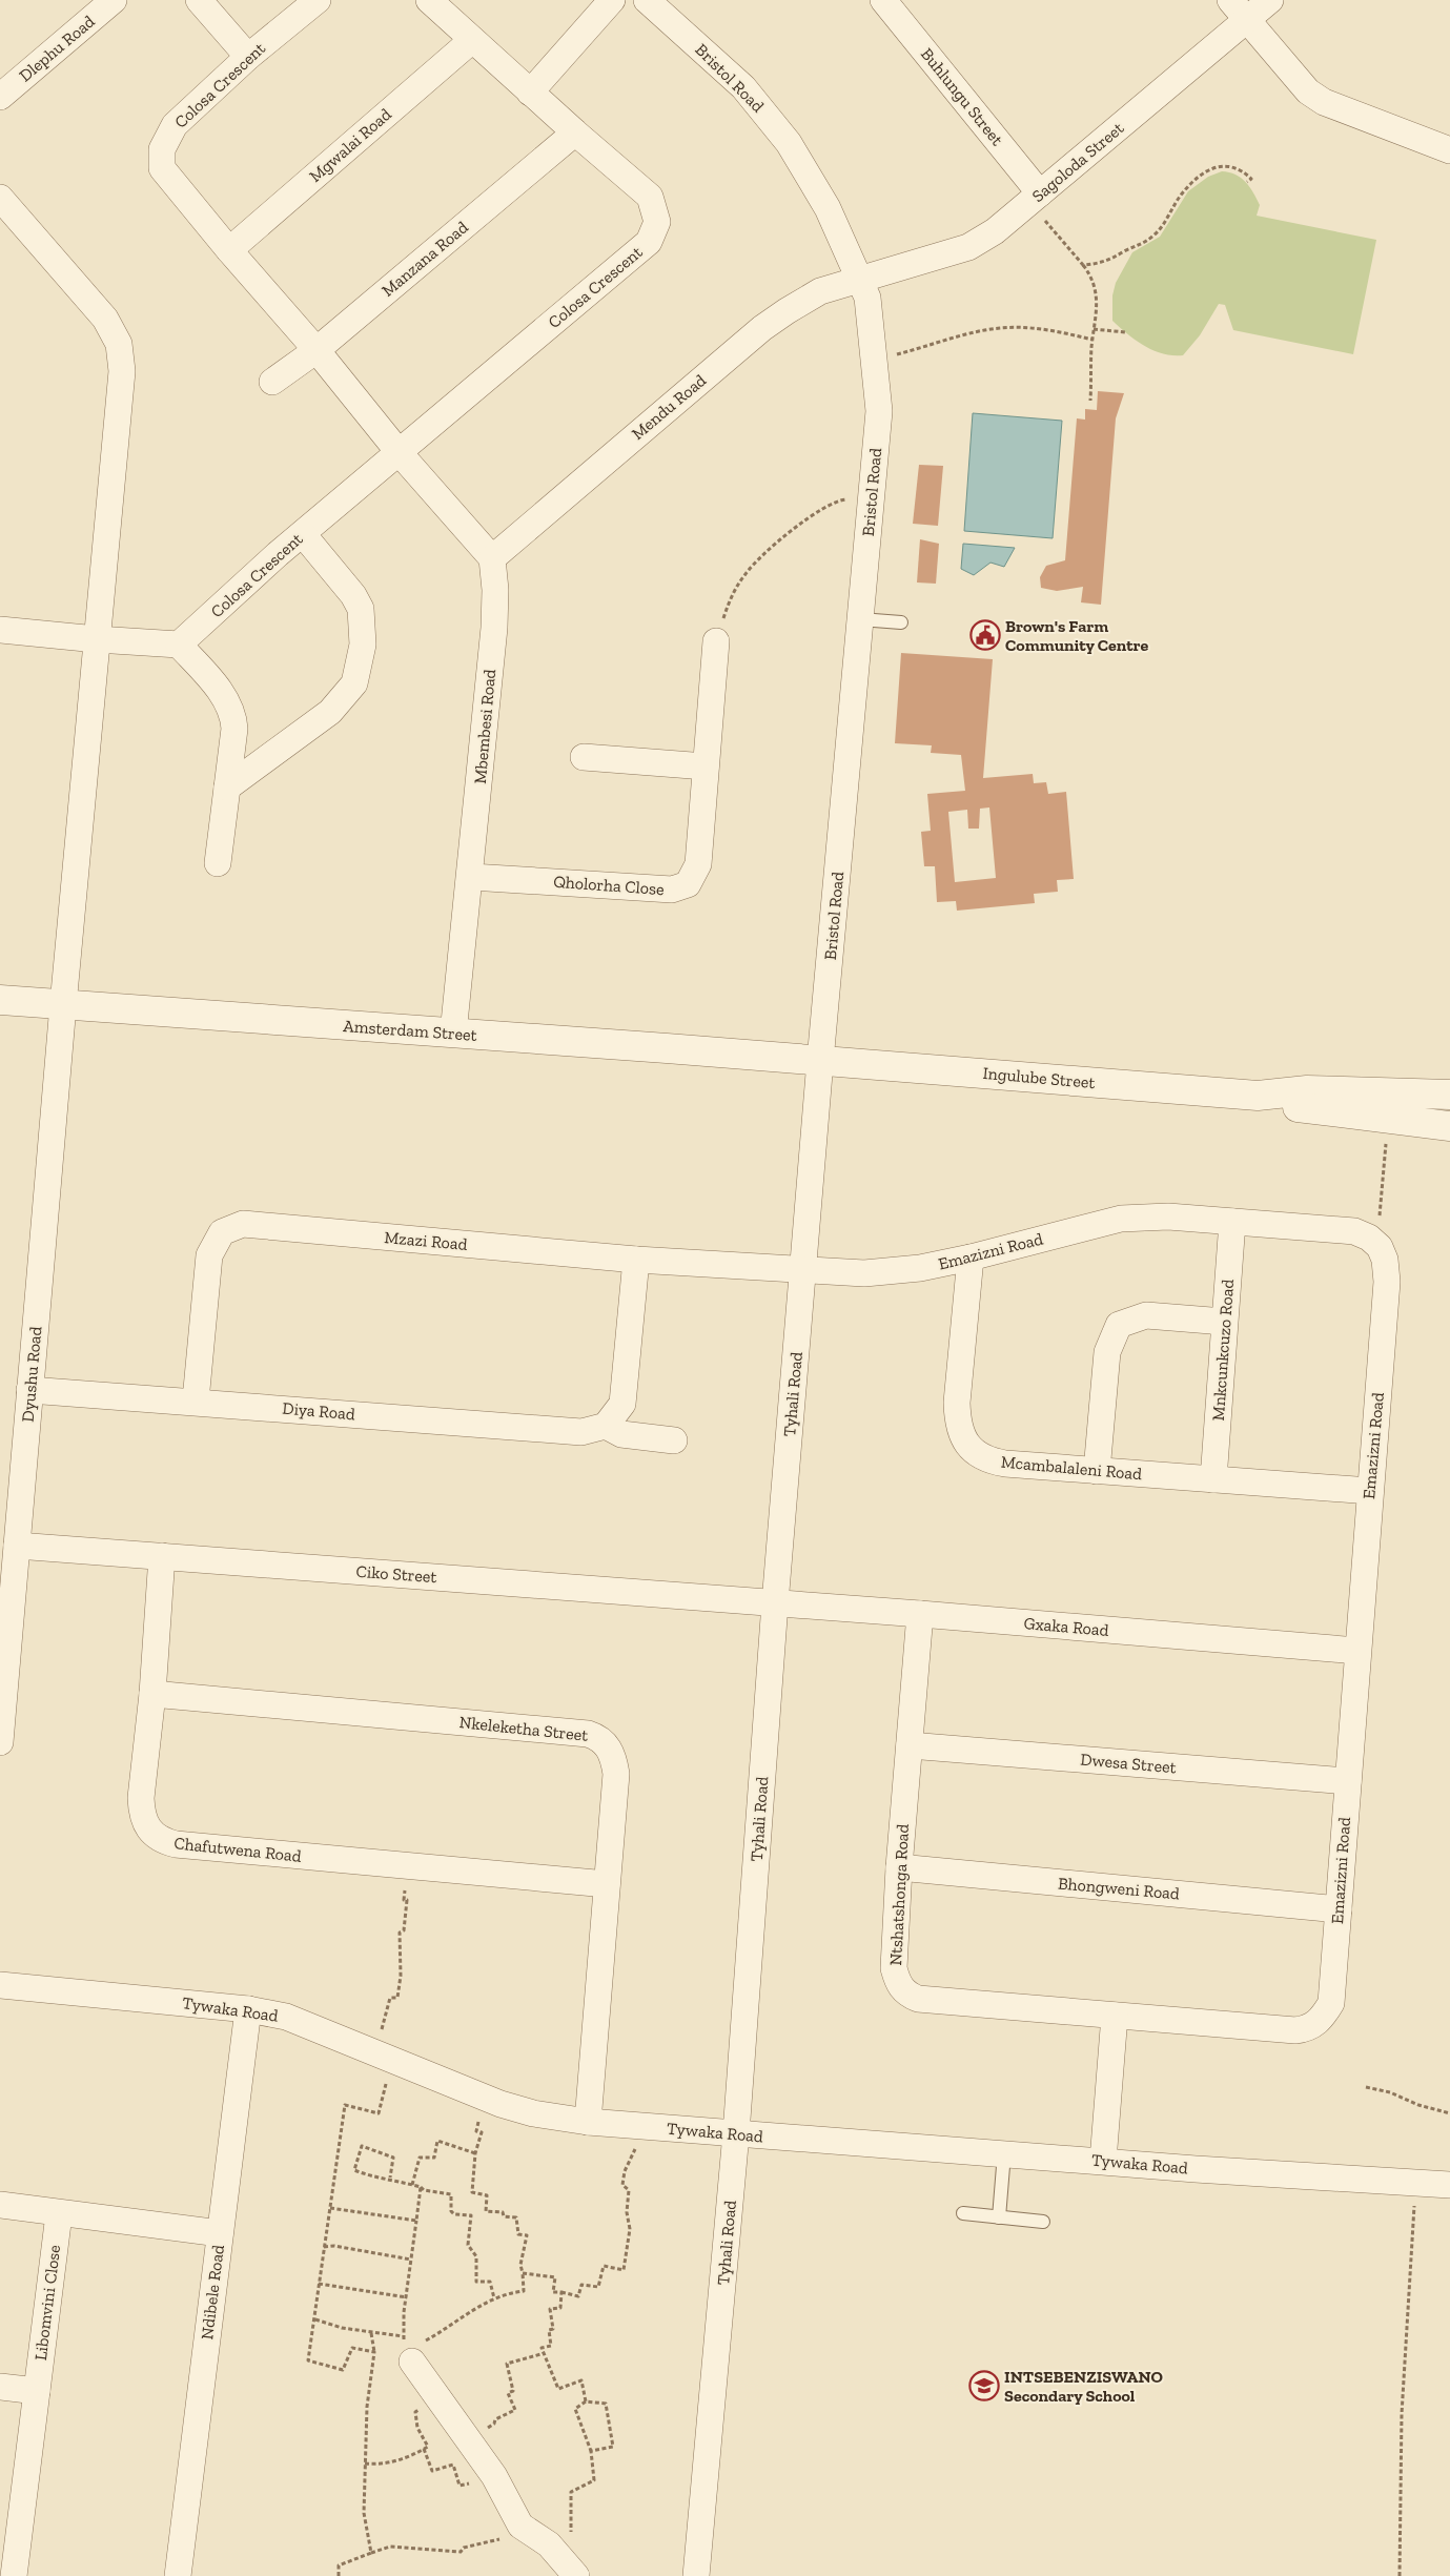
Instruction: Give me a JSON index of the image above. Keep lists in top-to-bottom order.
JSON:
{
  "streets": {
    "street": [
      "Dlephu Road",
      "Bristol Road",
      "Colosa Crescent",
      "Buhlungu Street",
      "Mgwalai Road",
      "Sagoloda Street",
      "Manzana Road",
      "Mendu Road",
      "Mbembesi Road",
      "Qholorha Close",
      "Amsterdam Street",
      "Ingulube Street",
      "Mzazi Road",
      "Emazizni Road",
      "Mnkcunkcuzo Road",
      "Dyushu Road",
      "Tyhali Road",
      "Diya Road",
      "Mcambalaleni Road",
      "Ciko Street",
      "Gxaka Road",
      "Nkeleketha Street",
      "Dwesa Street",
      "Chafutwena Road",
      "Bhongweni Road",
      "Ntshatshonga Road",
      "Tywaka Road",
      "Ndibele Road",
      "Libomvini Close"
    ]
  },
  "crossings": [
    ["Bristol Road", "Sagoloda Street"],
    ["Bristol Road", "Mendu Road"],
    ["Bristol Road", "Amsterdam Street"],
    ["Bristol Road", "Ingulube Street"],
    ["Bristol Road", "Tyhali Road"],
    ["Colosa Crescent", "Mgwalai Road"],
    ["Colosa Crescent", "Manzana Road"],
    ["Buhlungu Street", "Sagoloda Street"],
    ["Sagoloda Street", "Mendu Road"],
    ["Mendu Road", "Mbembesi Road"],
    ["Mbembesi Road", "Qholorha Close"],
    ["Mbembesi Road", "Amsterdam Street"],
    ["Amsterdam Street", "Ingulube Street"],
    ["Amsterdam Street", "Dyushu Road"],
    ["Amsterdam Street", "Tyhali Road"],
    ["Ingulube Street", "Tyhali Road"],
    ["Mzazi Road", "Emazizni Road"],
    ["Mzazi Road", "Tyhali Road"],
    ["Mzazi Road", "Diya Road"],
    ["Emazizni Road", "Mnkcunkcuzo Road"],
    ["Emazizni Road", "Tyhali Road"],
    ["Emazizni Road", "Mcambalaleni Road"],
    ["Emazizni Road", "Gxaka Road"],
    ["Emazizni Road", "Dwesa Street"],
    ["Emazizni Road", "Bhongweni Road"],
    ["Emazizni Road", "Ntshatshonga Road"],
    ["Mnkcunkcuzo Road", "Mcambalaleni Road"],
    ["Dyushu Road", "Diya Road"],
    ["Dyushu Road", "Ciko Street"],
    ["Tyhali Road", "Ciko Street"],
    ["Tyhali Road", "Gxaka Road"],
    ["Tyhali Road", "Tywaka Road"],
    ["Ciko Street", "Gxaka Road"],
    ["Ciko Street", "Chafutwena Road"],
    ["Gxaka Road", "Ntshatshonga Road"],
    ["Nkeleketha Street", "Chafutwena Road"],
    ["Nkeleketha Street", "Tywaka Road"],
    ["Dwesa Street", "Ntshatshonga Road"],
    ["Bhongweni Road", "Ntshatshonga Road"],
    ["Tywaka Road", "Ndibele Road"]
  ],
  "places": {
    "public building": ["Brown's Farm Community Centre"],
    "school or university": ["INTSEBENZISWANO Secondary School"]
  }
}
